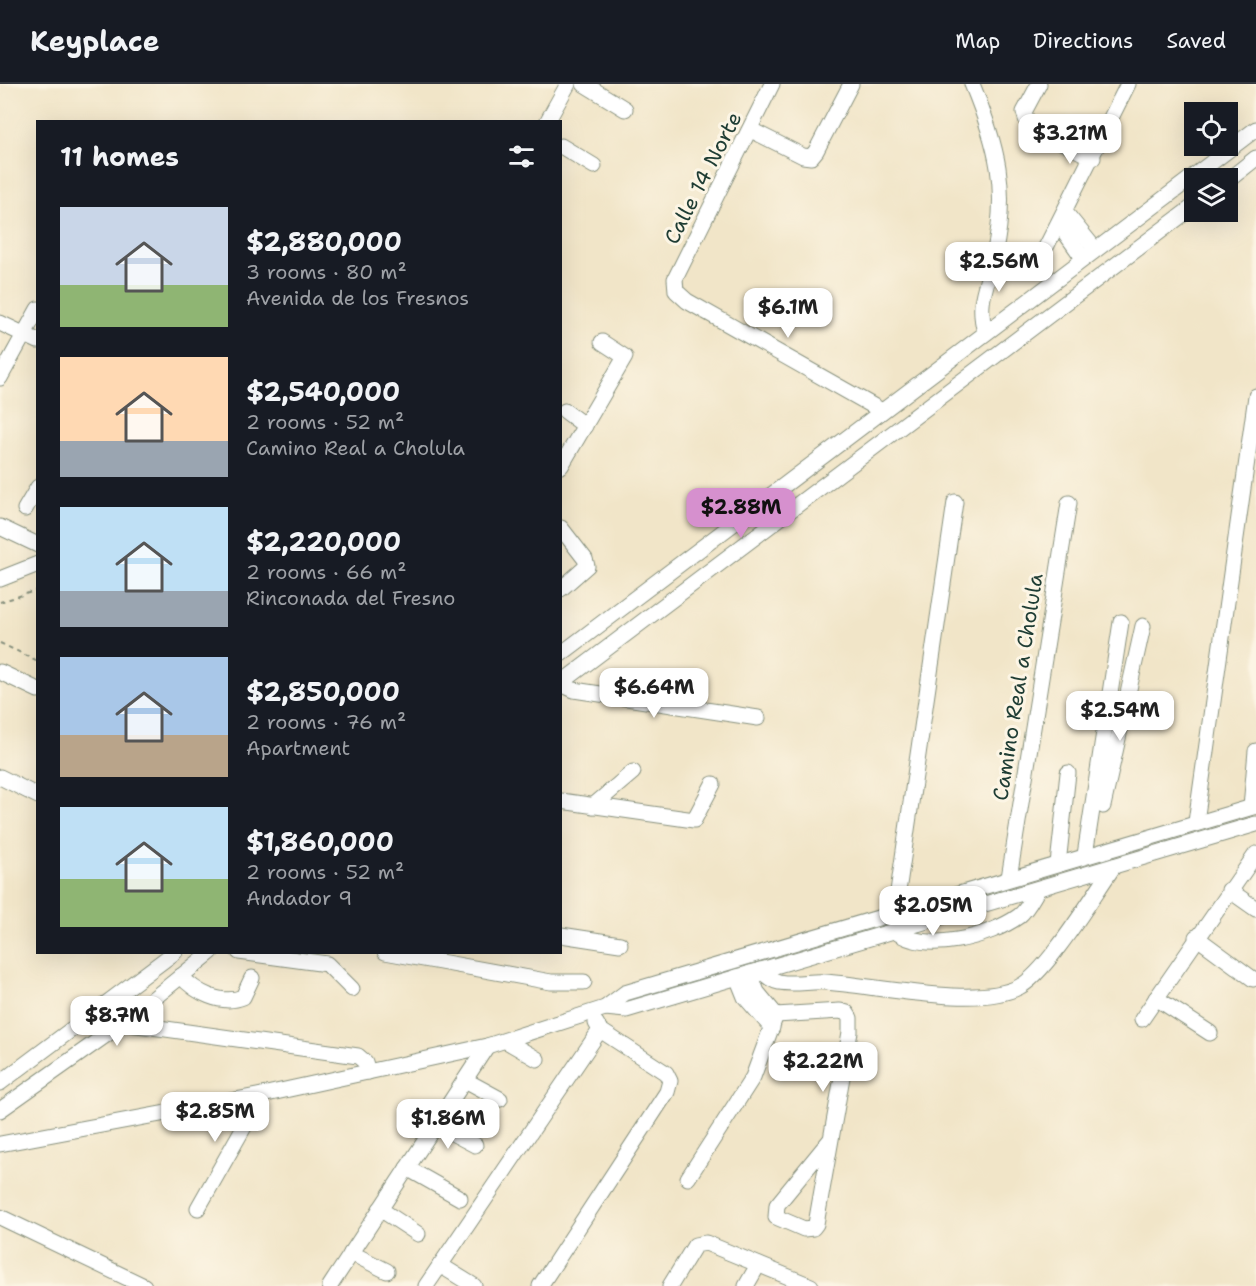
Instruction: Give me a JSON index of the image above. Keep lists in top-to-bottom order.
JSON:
{
  "streets": {
    "street": ["Calle 14 Norte", "Camino Real a Cholula"]
  },
  "page": {
    "header": "Keyplace",
    "nav": ["Map", "Directions", "Saved"],
    "price": [
      "$3.21M",
      "$2.56M",
      "$6.1M",
      "$2.88M",
      "$6.64M",
      "$2.54M",
      "$2.05M",
      "$8.7M",
      "$2.22M",
      "$2.85M",
      "$1.86M"
    ],
    "heading": "11 homes",
    "list": [
      {
        "name": "$2,880,000",
        "note": "3 rooms · 80 m² · Avenida de los Fresnos"
      },
      {
        "name": "$2,540,000",
        "note": "2 rooms · 52 m² · Camino Real a Cholula"
      },
      {
        "name": "$2,220,000",
        "note": "2 rooms · 66 m² · Rinconada del Fresno"
      },
      {
        "name": "$2,850,000",
        "note": "2 rooms · 76 m² · Apartment"
      },
      {
        "name": "$1,860,000",
        "note": "2 rooms · 52 m² · Andador 9"
      }
    ]
  }
}
